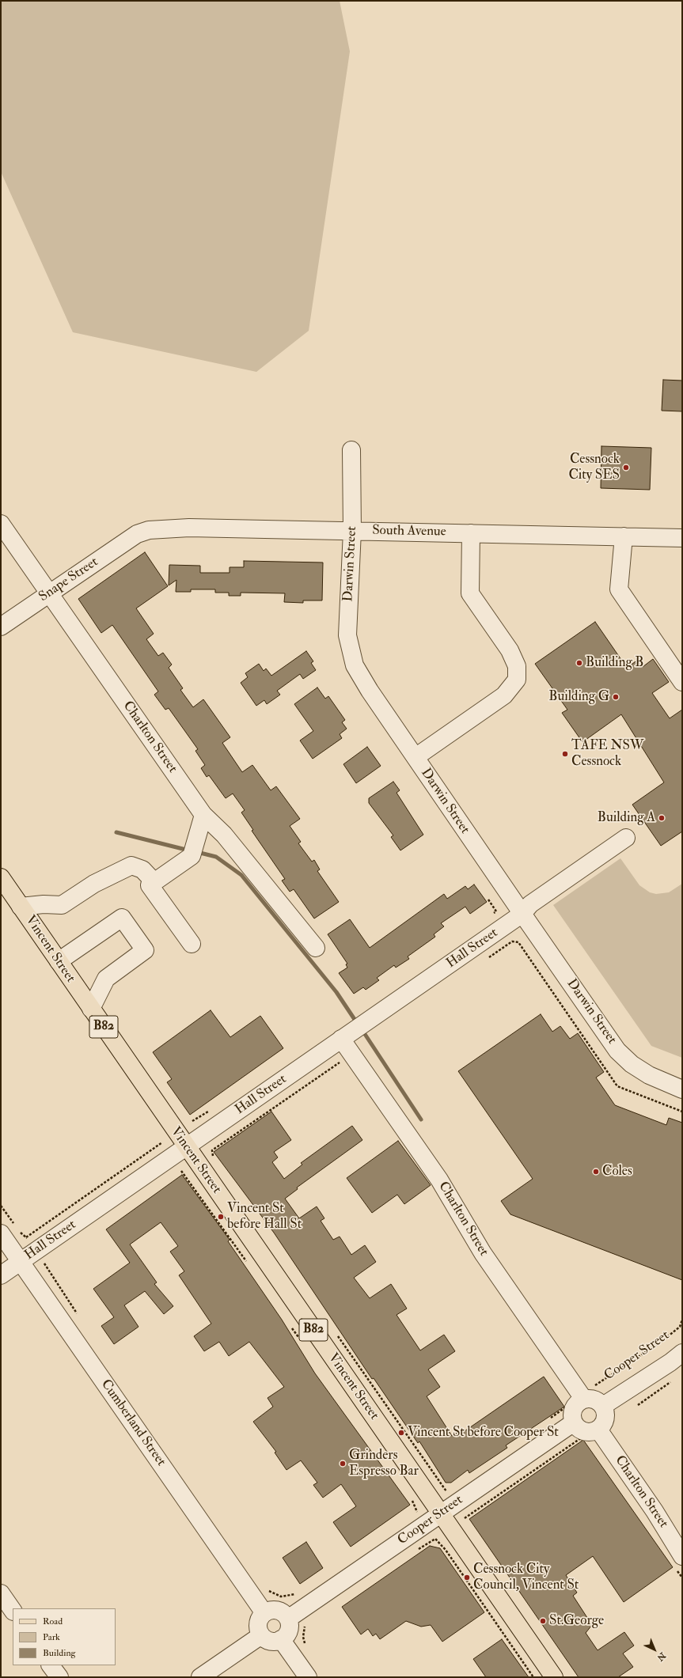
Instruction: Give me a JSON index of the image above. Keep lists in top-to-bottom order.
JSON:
{
  "streets": {
    "main road": ["Vincent Street", "B82"],
    "street": [
      "South Avenue",
      "Darwin Street",
      "Snape Street",
      "Charlton Street",
      "Hall Street",
      "Cooper Street",
      "Cumberland Street"
    ]
  },
  "crossings": [
    ["South Avenue", "Darwin Street"],
    ["South Avenue", "Snape Street"],
    ["Darwin Street", "Hall Street"],
    ["Snape Street", "Charlton Street"],
    ["Charlton Street", "Hall Street"],
    ["Charlton Street", "Cooper Street"],
    ["Hall Street", "Vincent Street"],
    ["Hall Street", "Cumberland Street"],
    ["Vincent Street", "Cooper Street"],
    ["Cooper Street", "Cumberland Street"]
  ],
  "places": [
    "Cessnock City SES",
    "Building B",
    "Building G",
    "TAFE NSW Cessnock",
    "Building A",
    "Coles",
    "Vincent St before Hall St",
    "Vincent St before Cooper St",
    "Grinders Espresso Bar",
    "Cessnock City Council, Vincent St",
    "St.George"
  ],
  "legend": ["Road", "Park", "Building"],
  "north": "bottom right"
}
